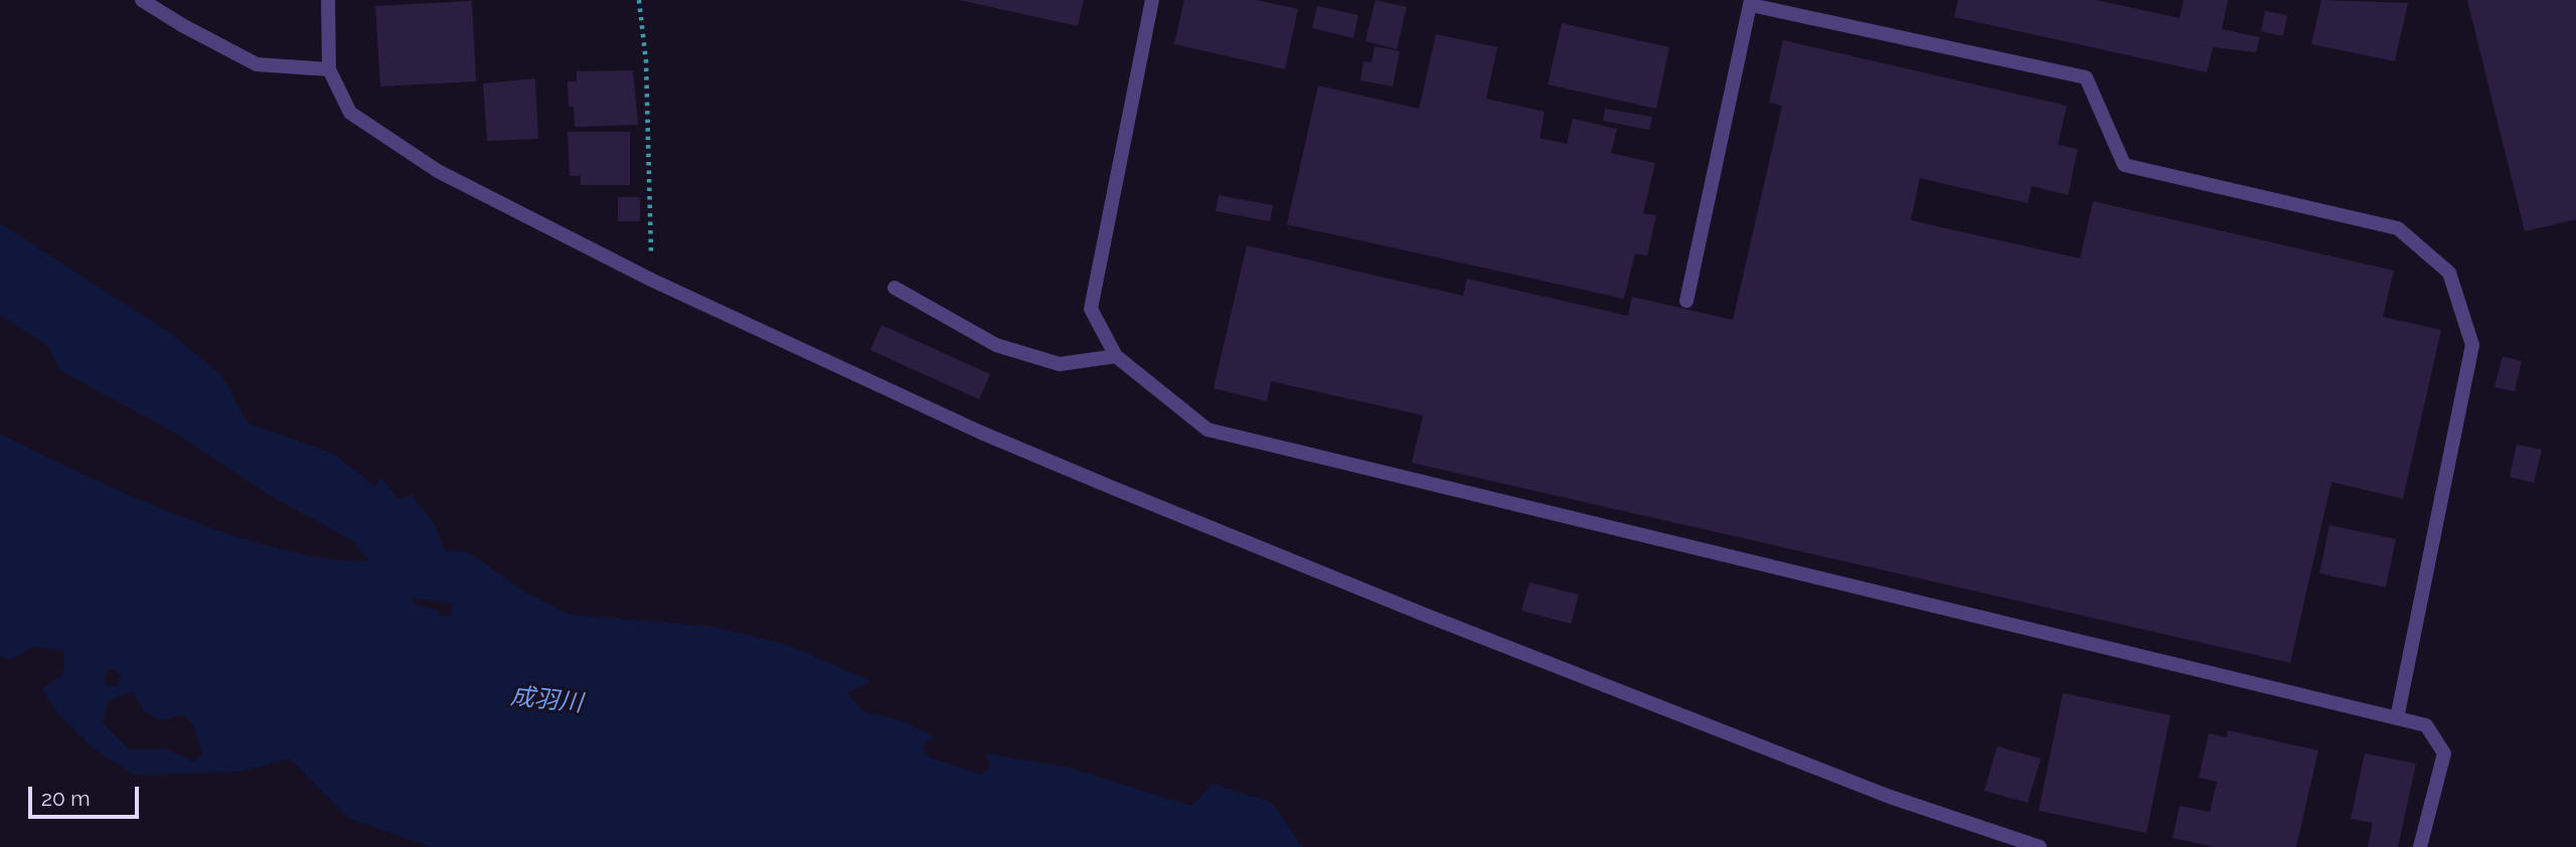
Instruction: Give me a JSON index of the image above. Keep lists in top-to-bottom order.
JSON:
{
  "water": ["成羽川"],
  "scale_bar": "20 m"
}
